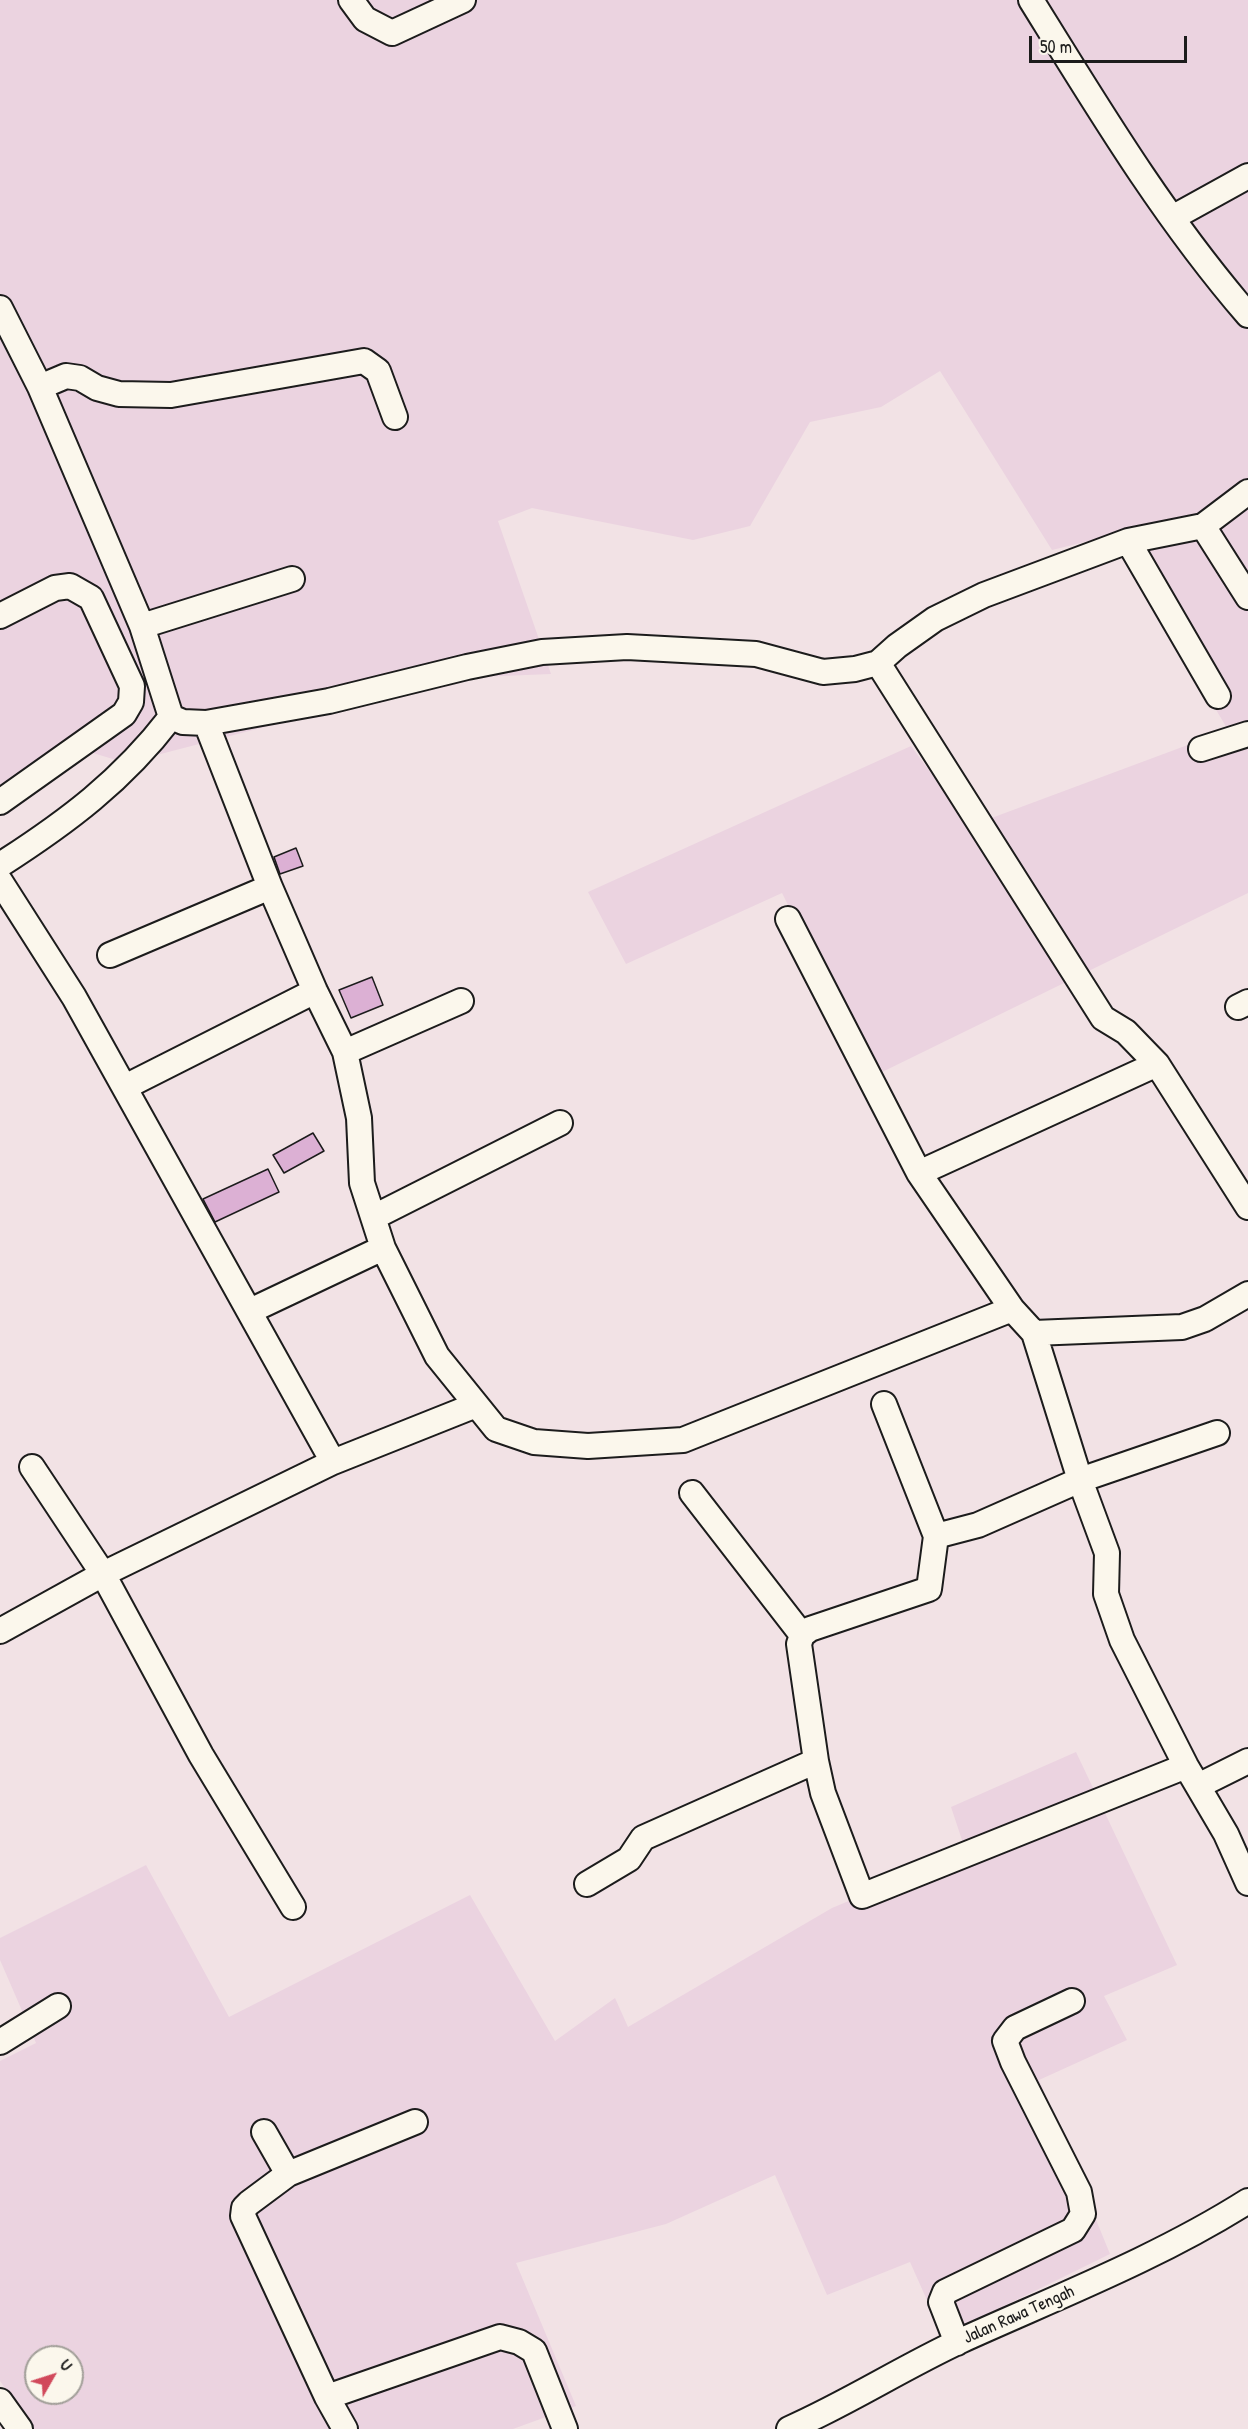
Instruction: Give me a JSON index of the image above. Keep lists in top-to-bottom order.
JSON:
{
  "streets": {
    "street": ["Jalan Rawa Tengah"]
  },
  "scale_bar": "50 m",
  "north": "top right"
}
